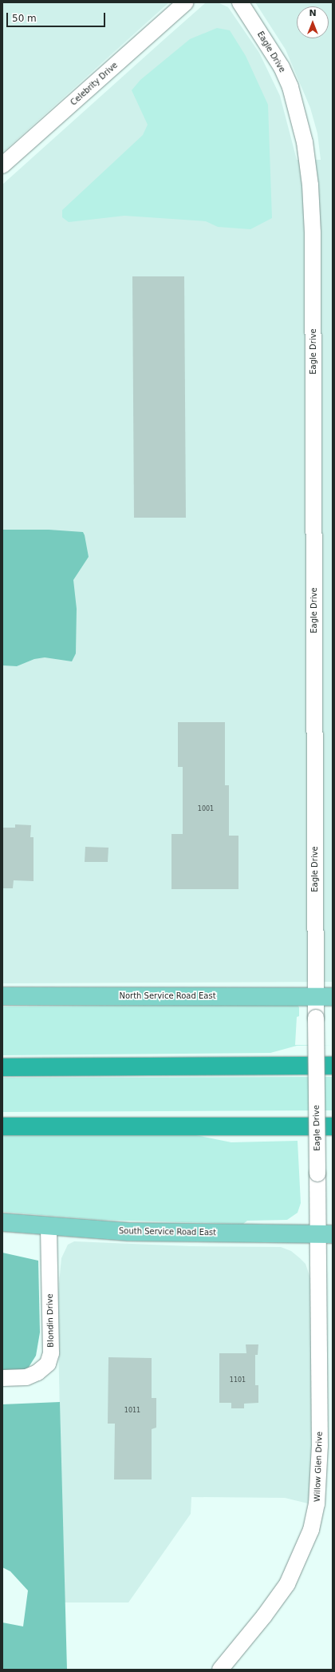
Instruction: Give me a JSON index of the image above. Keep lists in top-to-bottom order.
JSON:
{
  "streets": {
    "main road": ["North Service Road East", "South Service Road East"],
    "street": [
      "Eagle Drive",
      "Celebrity Drive",
      "Blondin Drive",
      "Willow Glen Drive"
    ]
  },
  "crossings": [
    ["Eagle Drive", "North Service Road East"],
    ["Eagle Drive", "South Service Road East"],
    ["Eagle Drive", "Willow Glen Drive"],
    ["South Service Road East", "Blondin Drive"],
    ["South Service Road East", "Willow Glen Drive"]
  ],
  "house_numbers": ["1001", "1101", "1011"],
  "scale_bar": "50 m",
  "north": "top"
}
